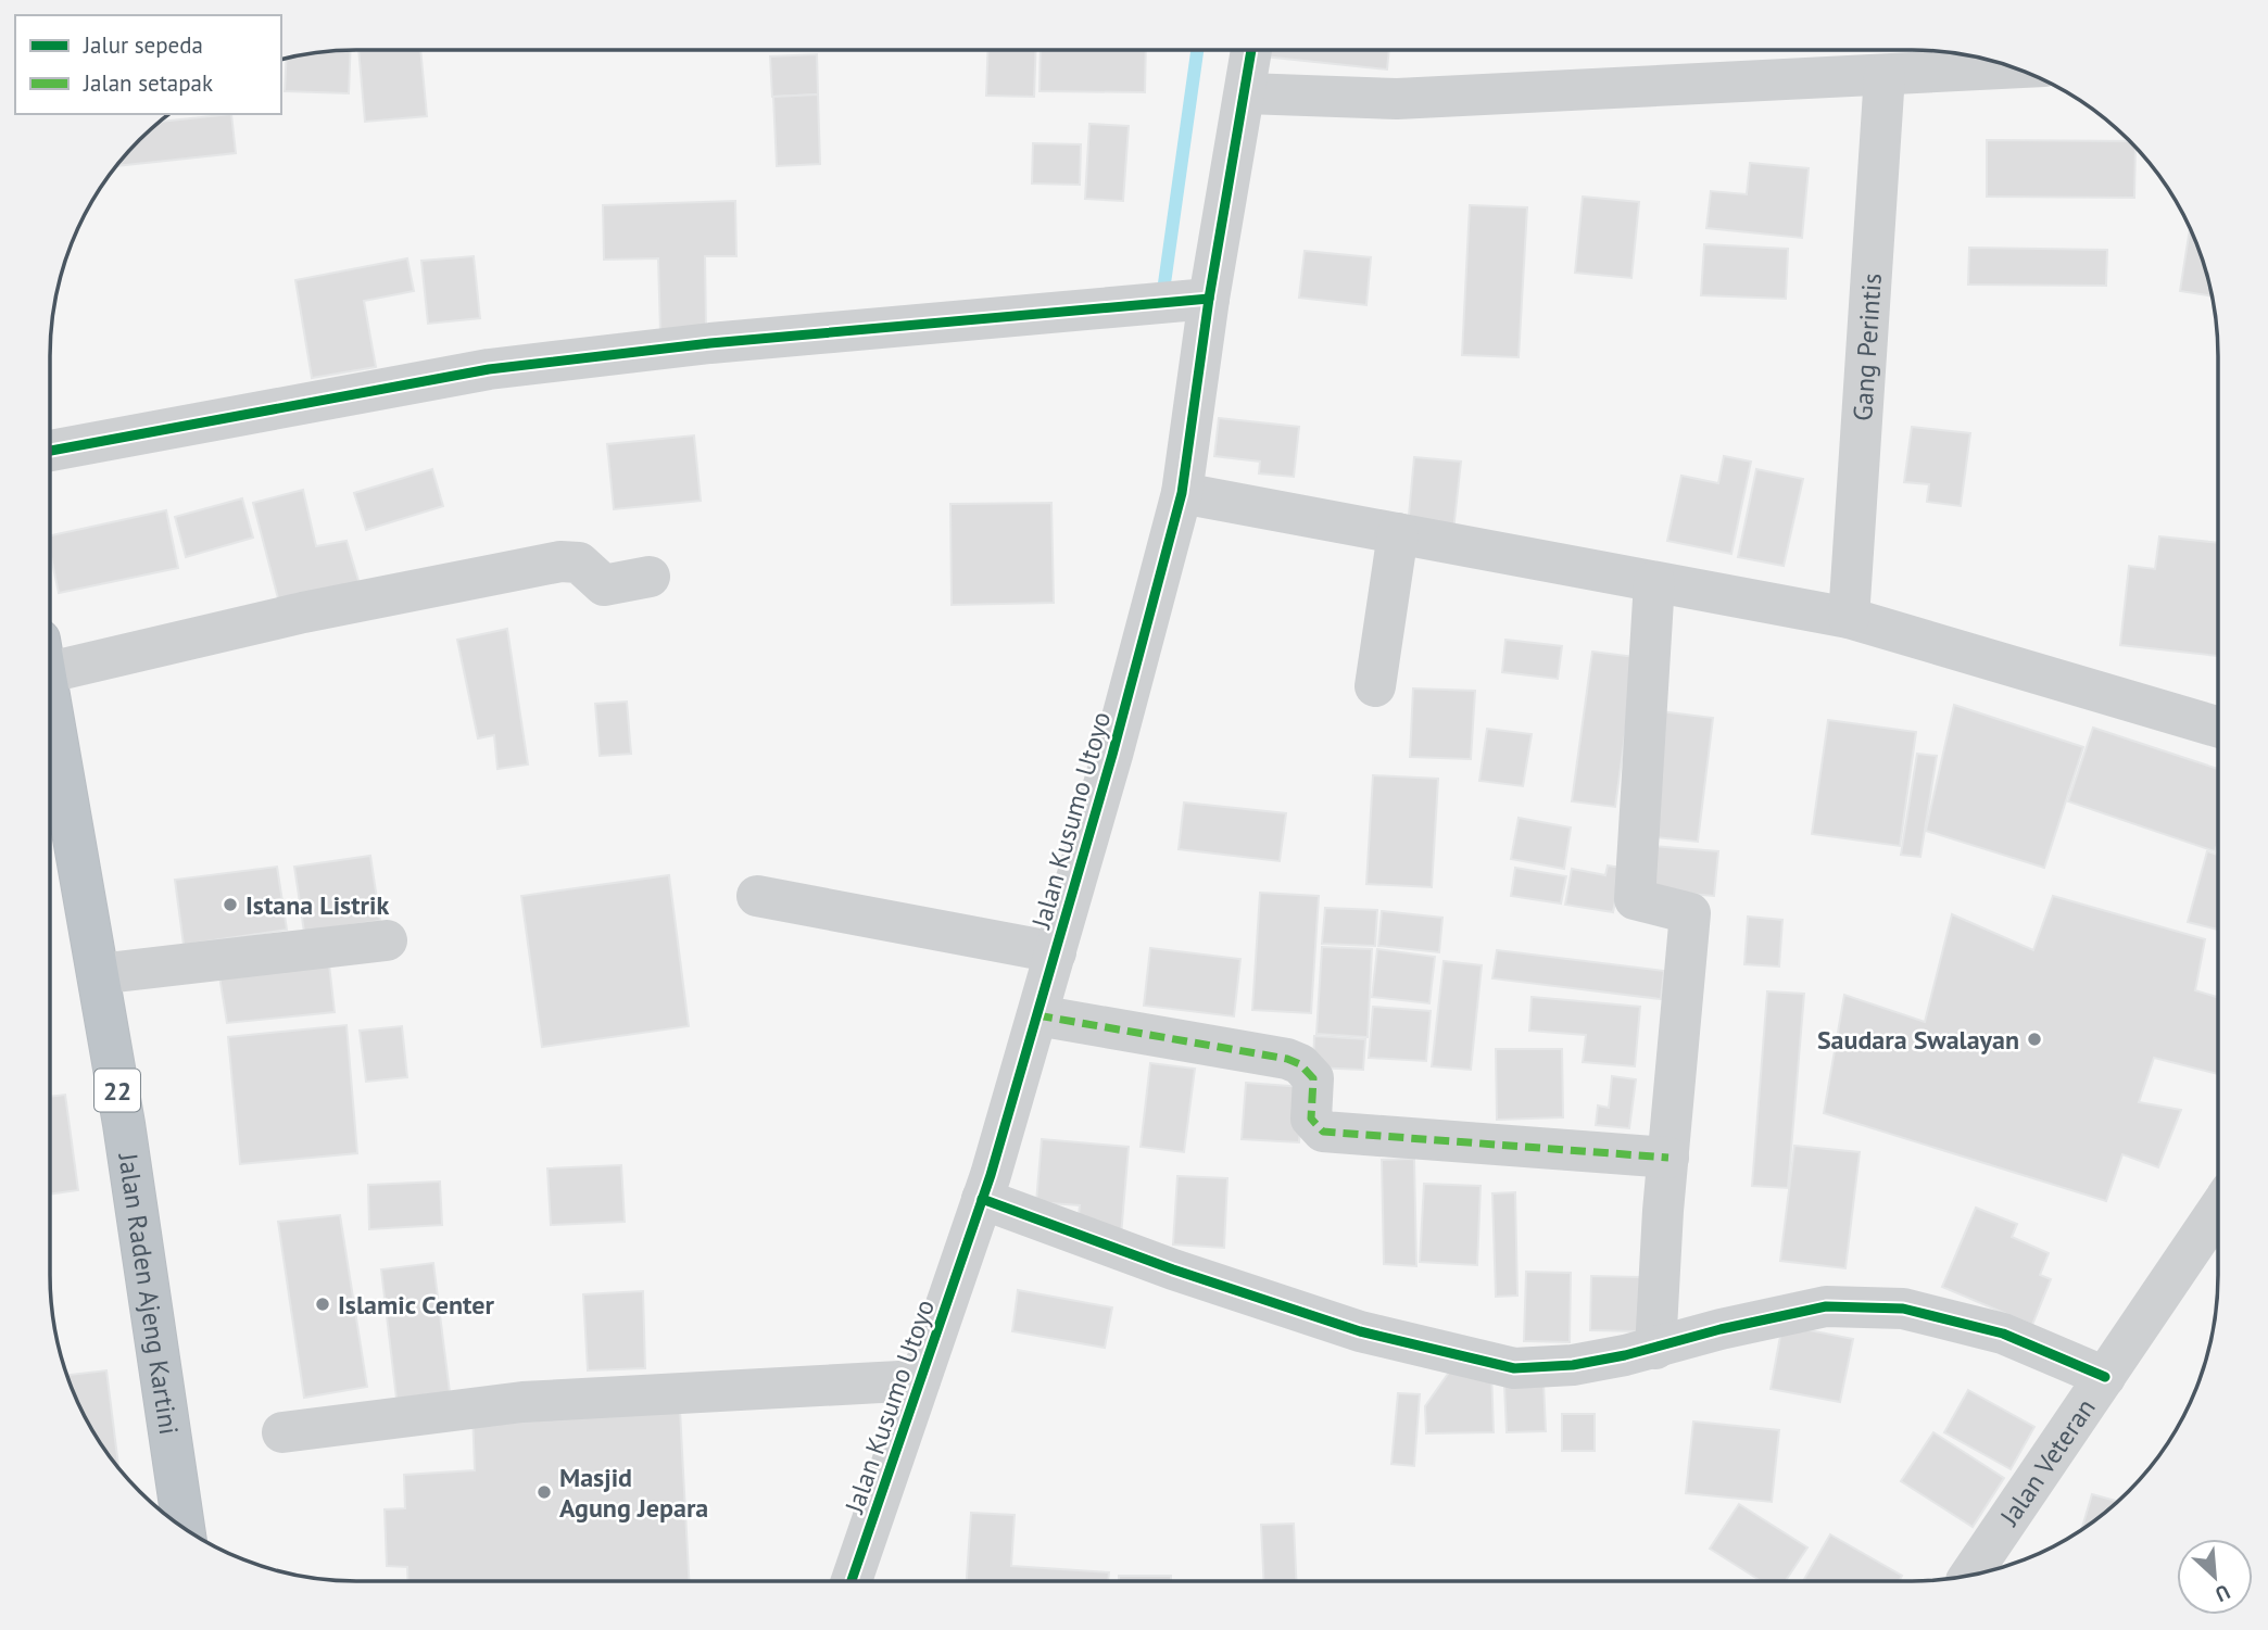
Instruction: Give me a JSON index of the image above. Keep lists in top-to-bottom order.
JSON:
{
  "streets": {
    "highway": ["22", "Jalan Raden Ajeng Kartini"],
    "street": ["Gang Perintis", "Jalan Kusumo Utoyo", "Jalan Veteran"]
  },
  "places": [
    "Istana Listrik",
    "Saudara Swalayan",
    "Islamic Center",
    "Masjid Agung Jepara"
  ],
  "legend": ["Jalur sepeda", "Jalan setapak"],
  "north": "bottom right"
}
